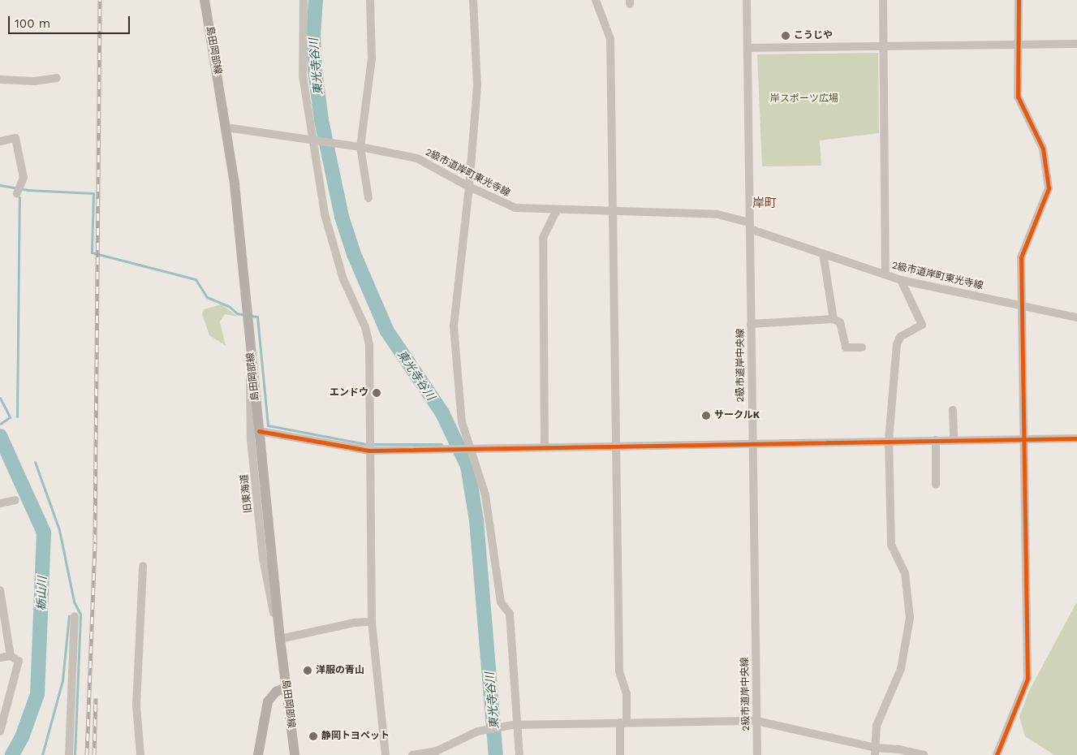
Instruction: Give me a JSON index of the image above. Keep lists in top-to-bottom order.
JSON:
{
  "streets": {
    "main road": ["島田岡部線"],
    "street": ["2級市道岸町東光寺線", "2級市道岸中央線", "旧東海道"]
  },
  "crossings": [
    ["島田岡部線", "2級市道岸町東光寺線"],
    ["島田岡部線", "旧東海道"],
    ["2級市道岸町東光寺線", "2級市道岸中央線"]
  ],
  "districts": ["岸町"],
  "water": ["東光寺谷川", "栃山川"],
  "parks": ["岸スポーツ広場"],
  "places": [
    "こうじや",
    "エンドウ",
    "サークルK",
    "洋服の青山",
    "静岡トヨペット"
  ],
  "scale_bar": "100 m"
}
